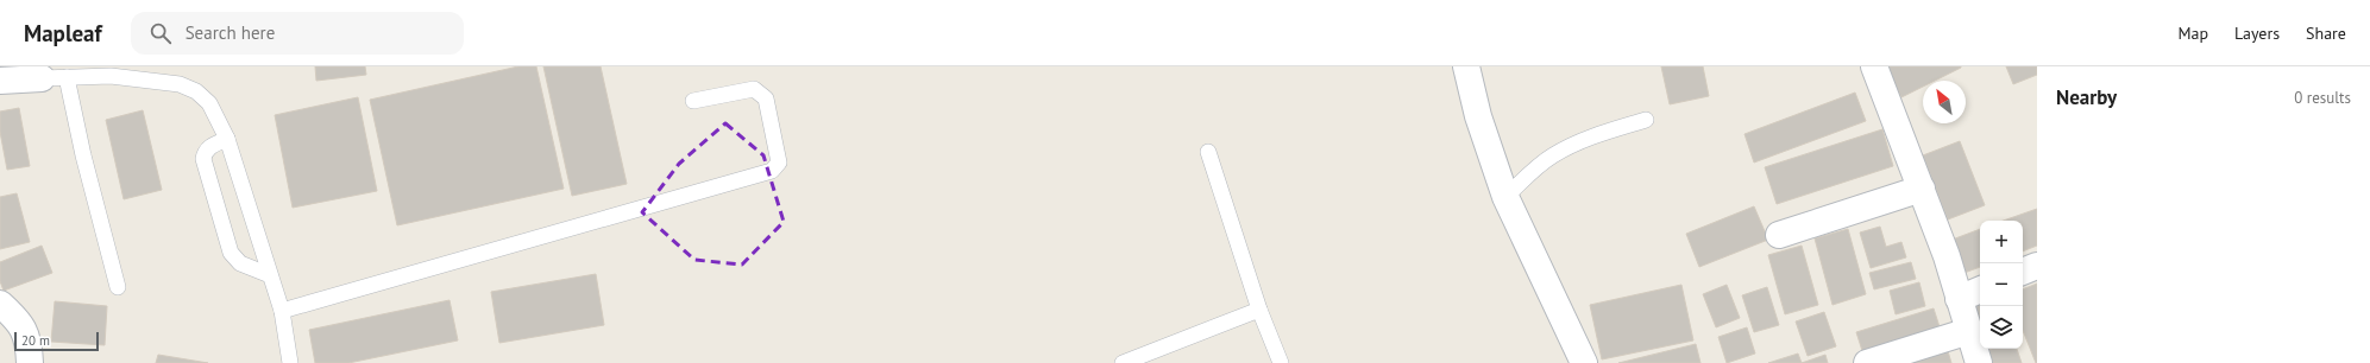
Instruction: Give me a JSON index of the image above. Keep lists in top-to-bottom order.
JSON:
{
  "scale_bar": "20 m",
  "north": "top left",
  "page": {
    "header": "Mapleaf",
    "search": "Search here",
    "nav": ["Map", "Layers", "Share"],
    "heading": ["Nearby", "0 results"],
    "map_buttons": ["+", "−"],
    "scale": "20 m"
  }
}
